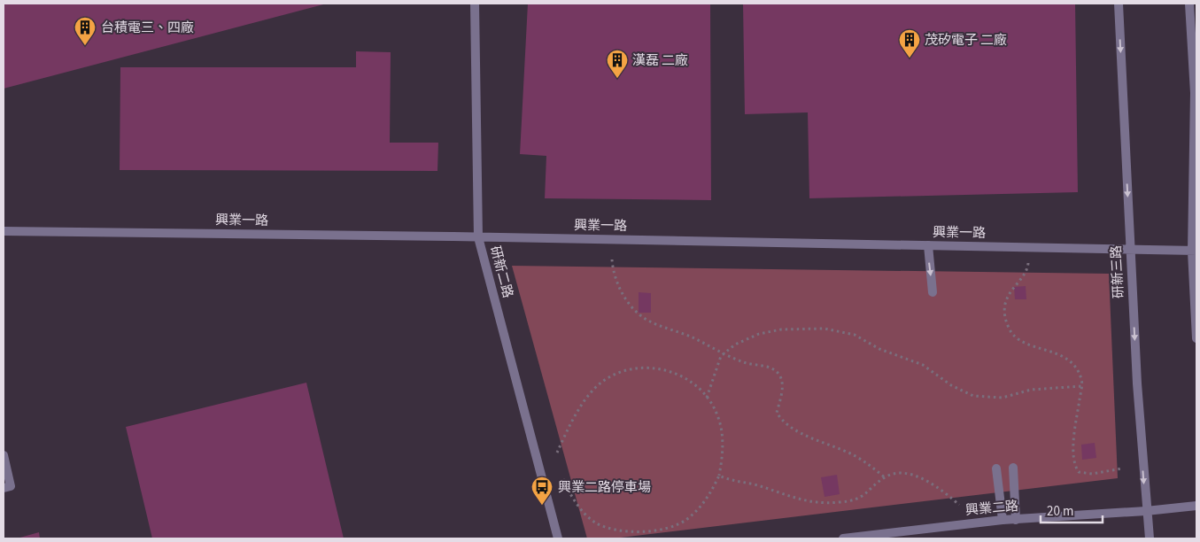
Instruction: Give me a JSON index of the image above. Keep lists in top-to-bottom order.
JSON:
{
  "streets": {
    "street": [
      "興業一路",
      "研新二路",
      "研新三路",
      "興業二路"
    ]
  },
  "crossings": [
    ["興業一路", "研新二路"],
    ["興業一路", "研新三路"],
    ["研新三路", "興業二路"]
  ],
  "places": {
    "building": ["台積電三、四廠", "茂矽電子 二廠", "漢磊 二廠"],
    "bus stop": ["興業二路停車場"]
  },
  "scale_bar": "20 m"
}
